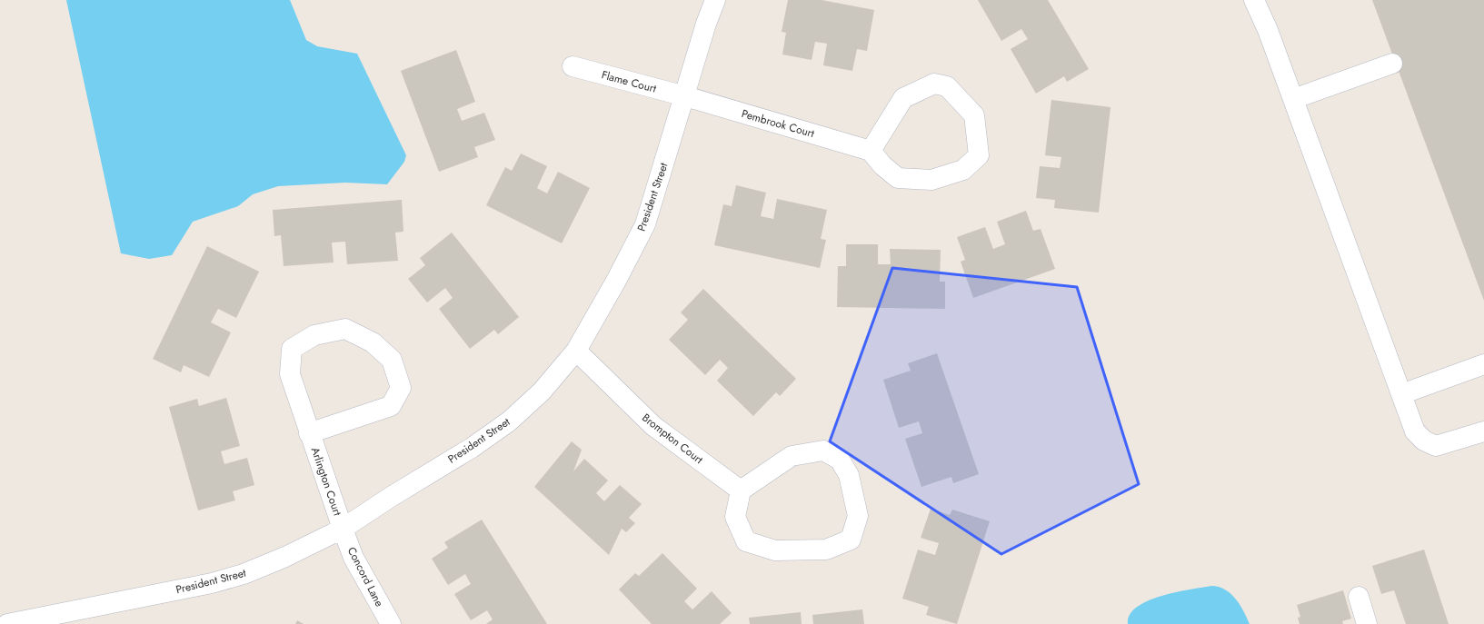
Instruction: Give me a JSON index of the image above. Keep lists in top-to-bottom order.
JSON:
{
  "streets": {
    "street": [
      "Flame Court",
      "Pembrook Court",
      "President Street",
      "Brompton Court",
      "Arlington Court",
      "Concord Lane"
    ]
  },
  "crossings": [
    ["Flame Court", "Pembrook Court"],
    ["Flame Court", "President Street"],
    ["Pembrook Court", "President Street"],
    ["President Street", "Brompton Court"],
    ["President Street", "Arlington Court"],
    ["President Street", "Concord Lane"],
    ["Arlington Court", "Concord Lane"]
  ]
}
